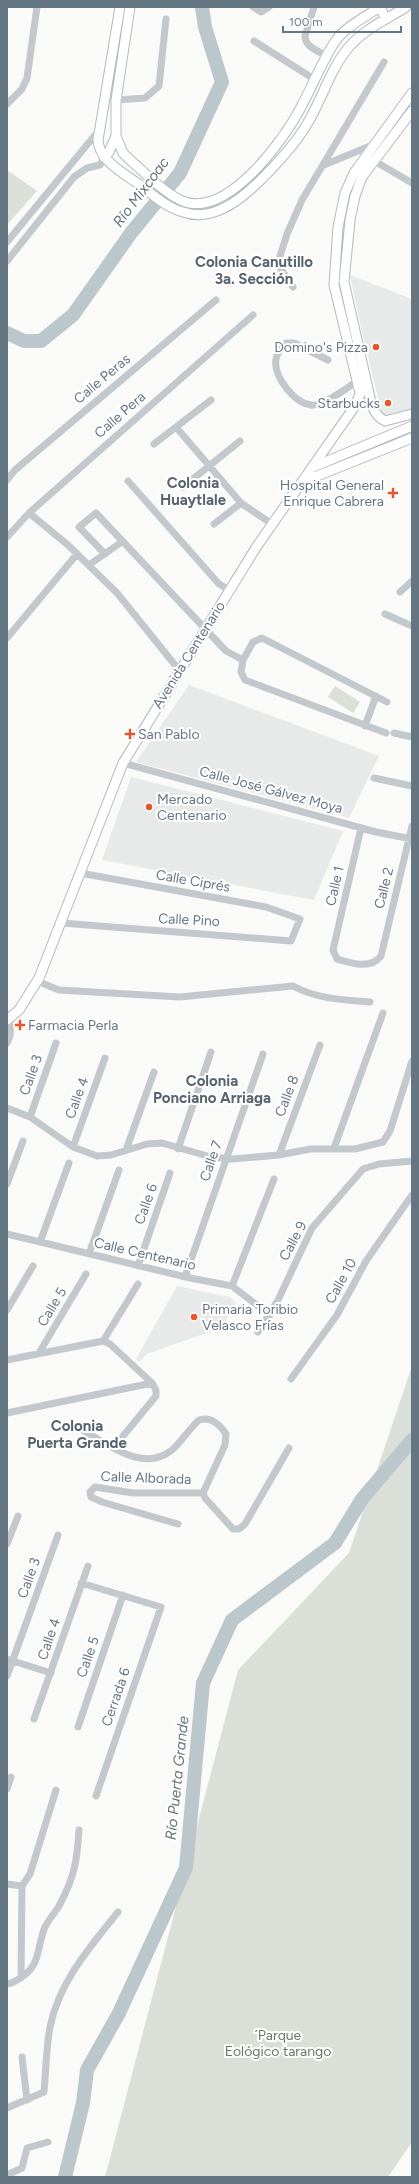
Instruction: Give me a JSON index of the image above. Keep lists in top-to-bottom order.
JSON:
{
  "streets": {
    "main road": ["Avenida Centenario"],
    "street": [
      "Calle Peras",
      "Calle Pera",
      "Calle José Gálvez Moya",
      "Calle Ciprés",
      "Calle 1",
      "Calle 2",
      "Calle Pino",
      "Calle 3",
      "Calle 8",
      "Calle 4",
      "Calle 7",
      "Calle 6",
      "Calle 9",
      "Calle Centenario",
      "Calle 10",
      "Calle 5",
      "Calle Alborada",
      "Cerrada 6"
    ]
  },
  "crossings": [
    ["Avenida Centenario", "Calle José Gálvez Moya"],
    ["Avenida Centenario", "Calle Ciprés"],
    ["Avenida Centenario", "Calle Pino"],
    ["Calle José Gálvez Moya", "Calle 1"],
    ["Calle José Gálvez Moya", "Calle 2"],
    ["Calle Ciprés", "Calle Pino"],
    ["Calle 1", "Calle 2"],
    ["Calle 7", "Calle Centenario"],
    ["Calle 6", "Calle Centenario"],
    ["Calle 9", "Calle Centenario"],
    ["Calle 5", "Cerrada 6"]
  ],
  "districts": [
    "Colonia Canutillo 3a. Sección",
    "Colonia Huaytlale",
    "Colonia Ponciano Arriaga",
    "Colonia Puerta Grande"
  ],
  "water": ["Río Mixcoac", "Río Puerta Grande"],
  "parks": ["´Parque Eológico tarango"],
  "places": {
    "other": [
      "Domino's Pizza",
      "Starbucks",
      "Mercado Centenario",
      "Primaria Toribio Velasco Frías"
    ],
    "health": ["Hospital General Enrique Cabrera", "San Pablo", "Farmacia Perla"]
  },
  "scale_bar": "100 m"
}
